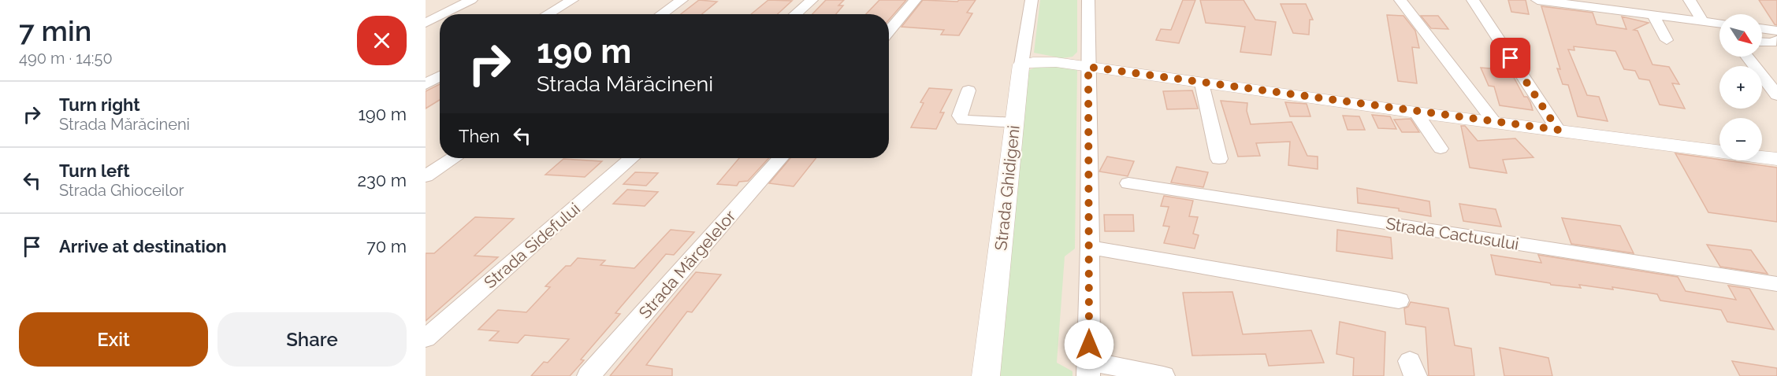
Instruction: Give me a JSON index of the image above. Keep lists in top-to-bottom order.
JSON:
{
  "streets": {
    "street": [
      "Strada Ghidigeni",
      "Strada Cactusului",
      "Strada Sidefului",
      "Strada Mărgelelor"
    ]
  },
  "north": "bottom right",
  "page": {
    "heading": ["7 min", "490 m · 14:50"],
    "map_buttons": ["+", "−"],
    "turn": ["190 m", "Strada Mărăcineni"],
    "list": [
      {
        "name": "Turn right",
        "note": "Strada Mărăcineni",
        "value": "190 m"
      },
      {
        "name": "Turn left",
        "note": "Strada Ghioceilor",
        "value": "230 m"
      },
      {
        "name": "Arrive at destination",
        "value": "70 m"
      }
    ],
    "then": "Then",
    "buttons": ["Exit", "Share"]
  }
}
